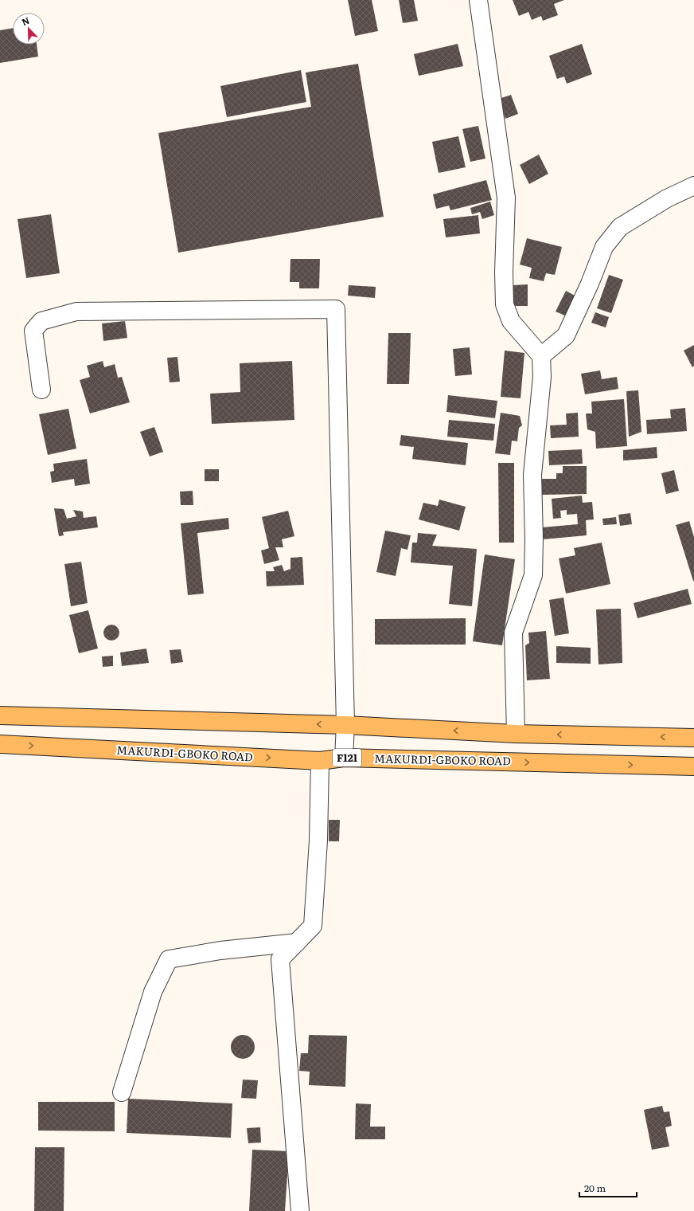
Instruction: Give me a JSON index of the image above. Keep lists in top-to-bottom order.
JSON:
{
  "streets": {
    "main road": ["MAKURDI-GBOKO ROAD", "F121"]
  },
  "scale_bar": "20 m",
  "north": "top left"
}
